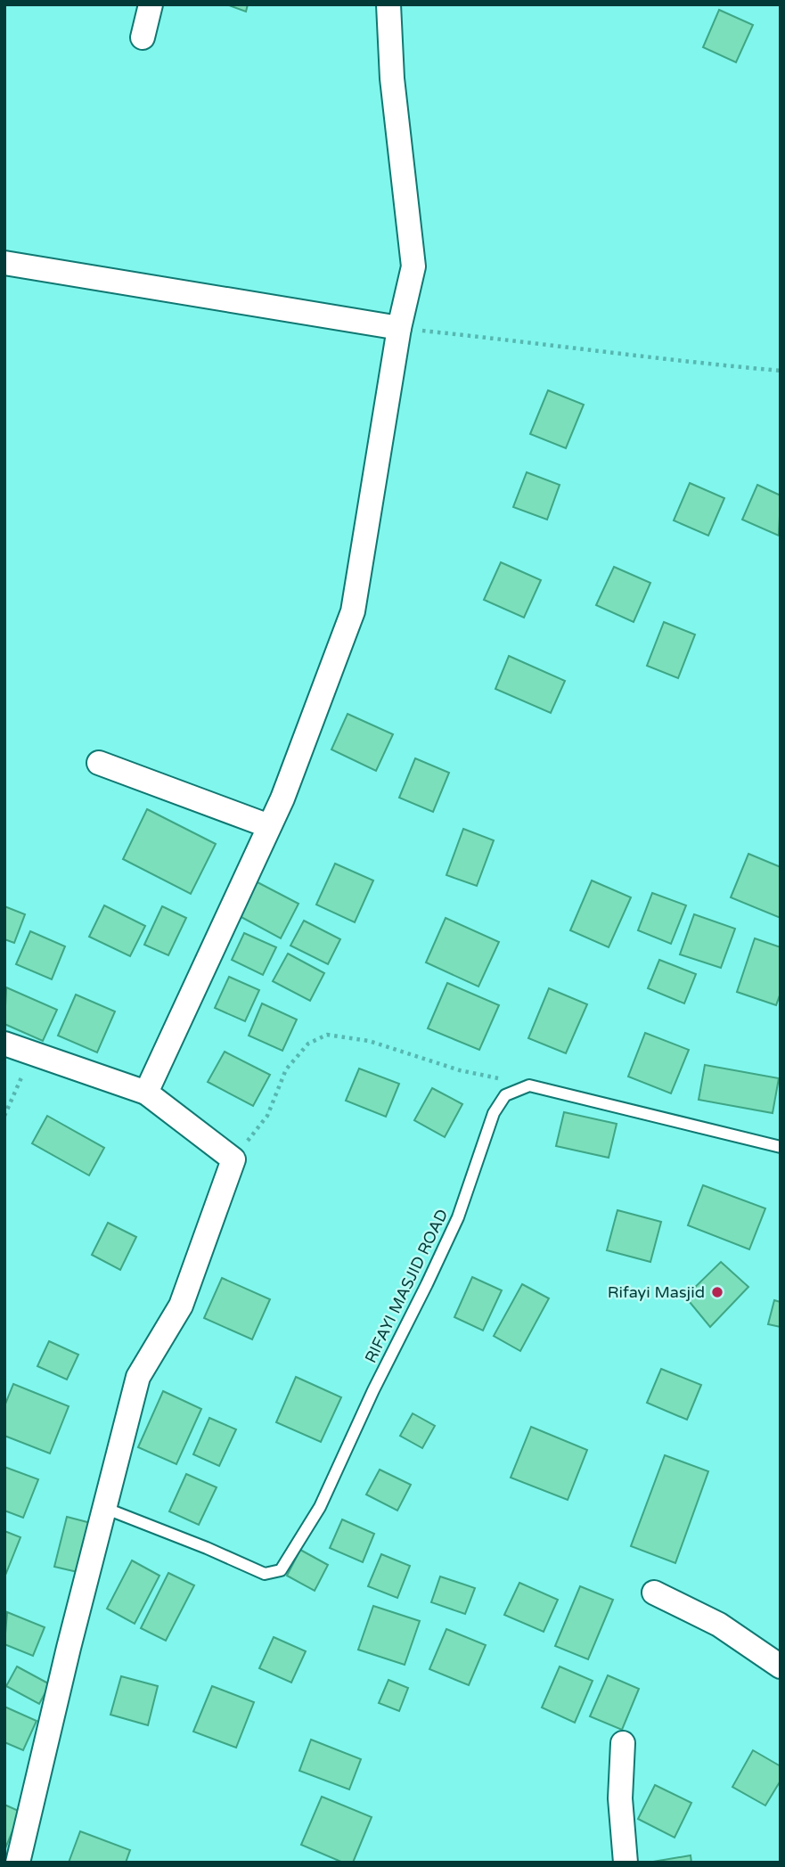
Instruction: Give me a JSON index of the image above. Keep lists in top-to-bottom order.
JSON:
{
  "streets": {
    "lane": ["RIFAYI MASJID ROAD"]
  },
  "places": ["Rifayi Masjid"]
}
